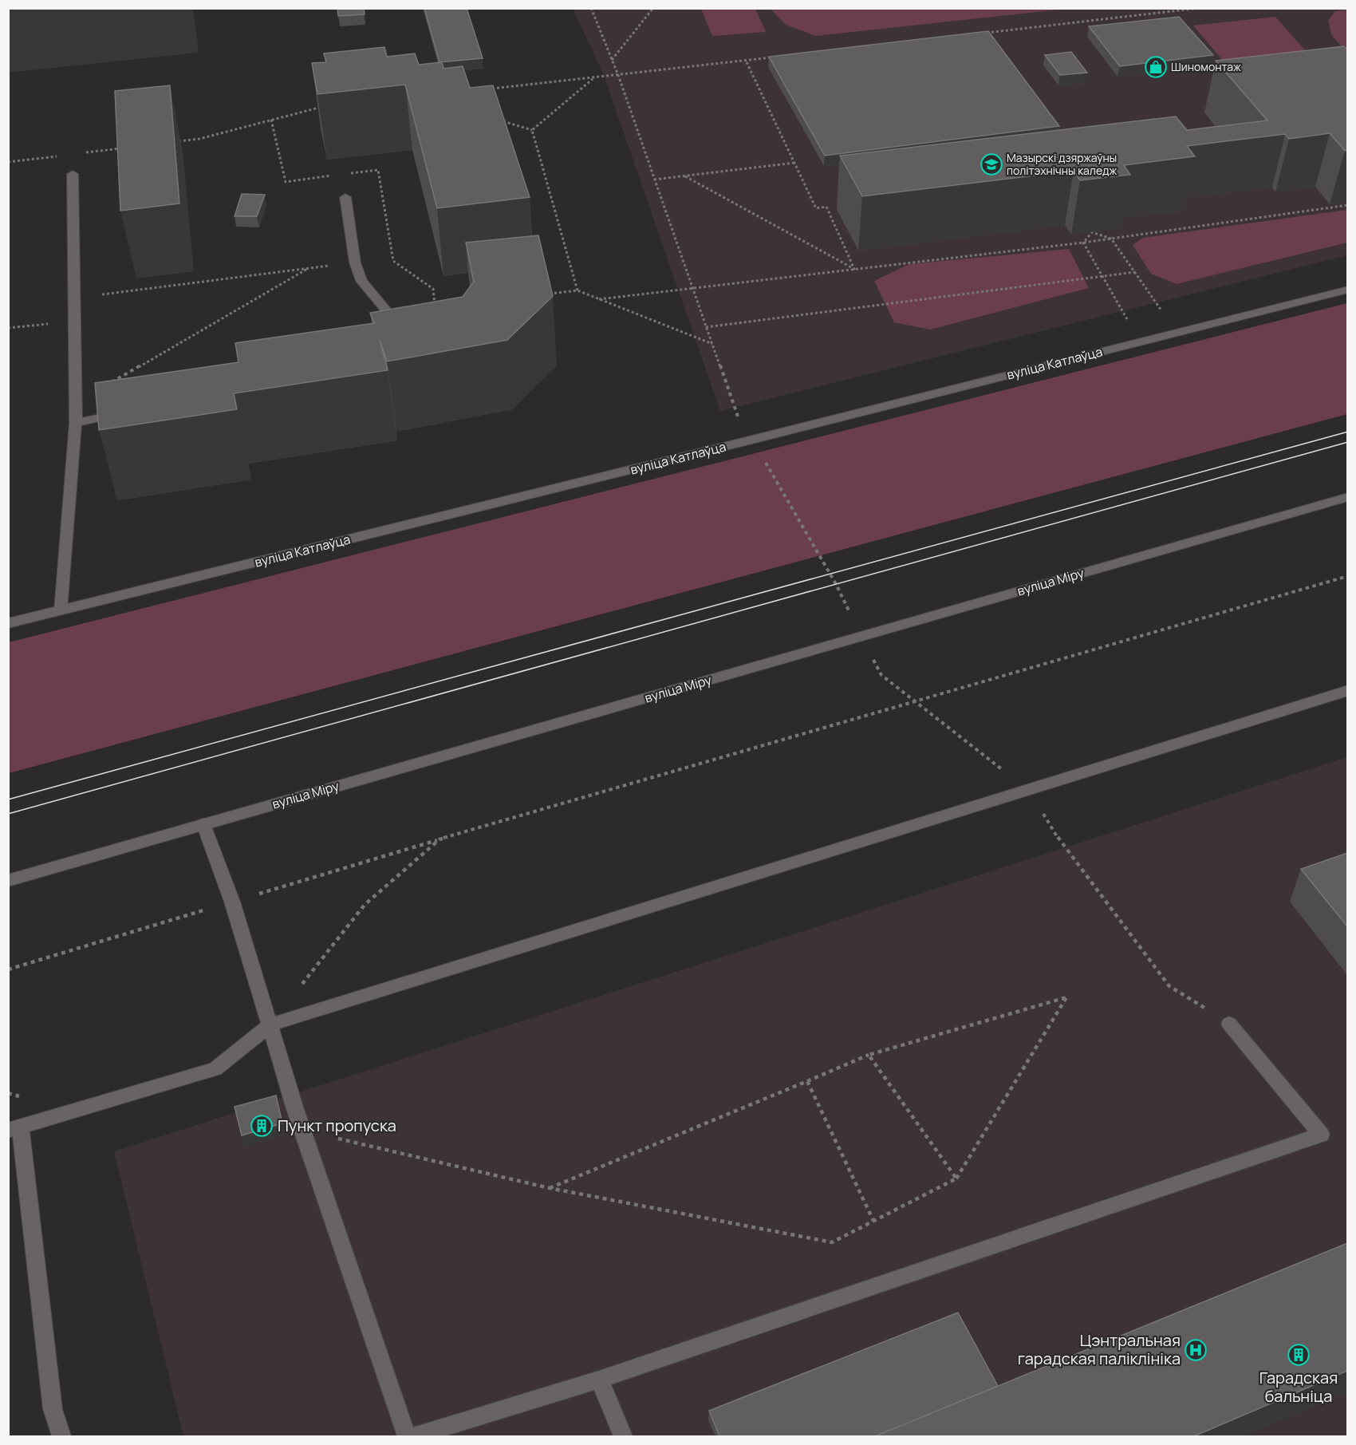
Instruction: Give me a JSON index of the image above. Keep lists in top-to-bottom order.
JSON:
{
  "streets": {
    "street": ["вуліца Катлаўца", "вуліца Міру"]
  },
  "places": {
    "shop": ["Шиномонтаж"],
    "school or university": ["Мазырскі дзяржаўны політэхнічны каледж"],
    "building": ["Пункт пропуска", "Гарадская бальніца"],
    "hospital": ["Цэнтральная гарадская паліклініка"]
  }
}
